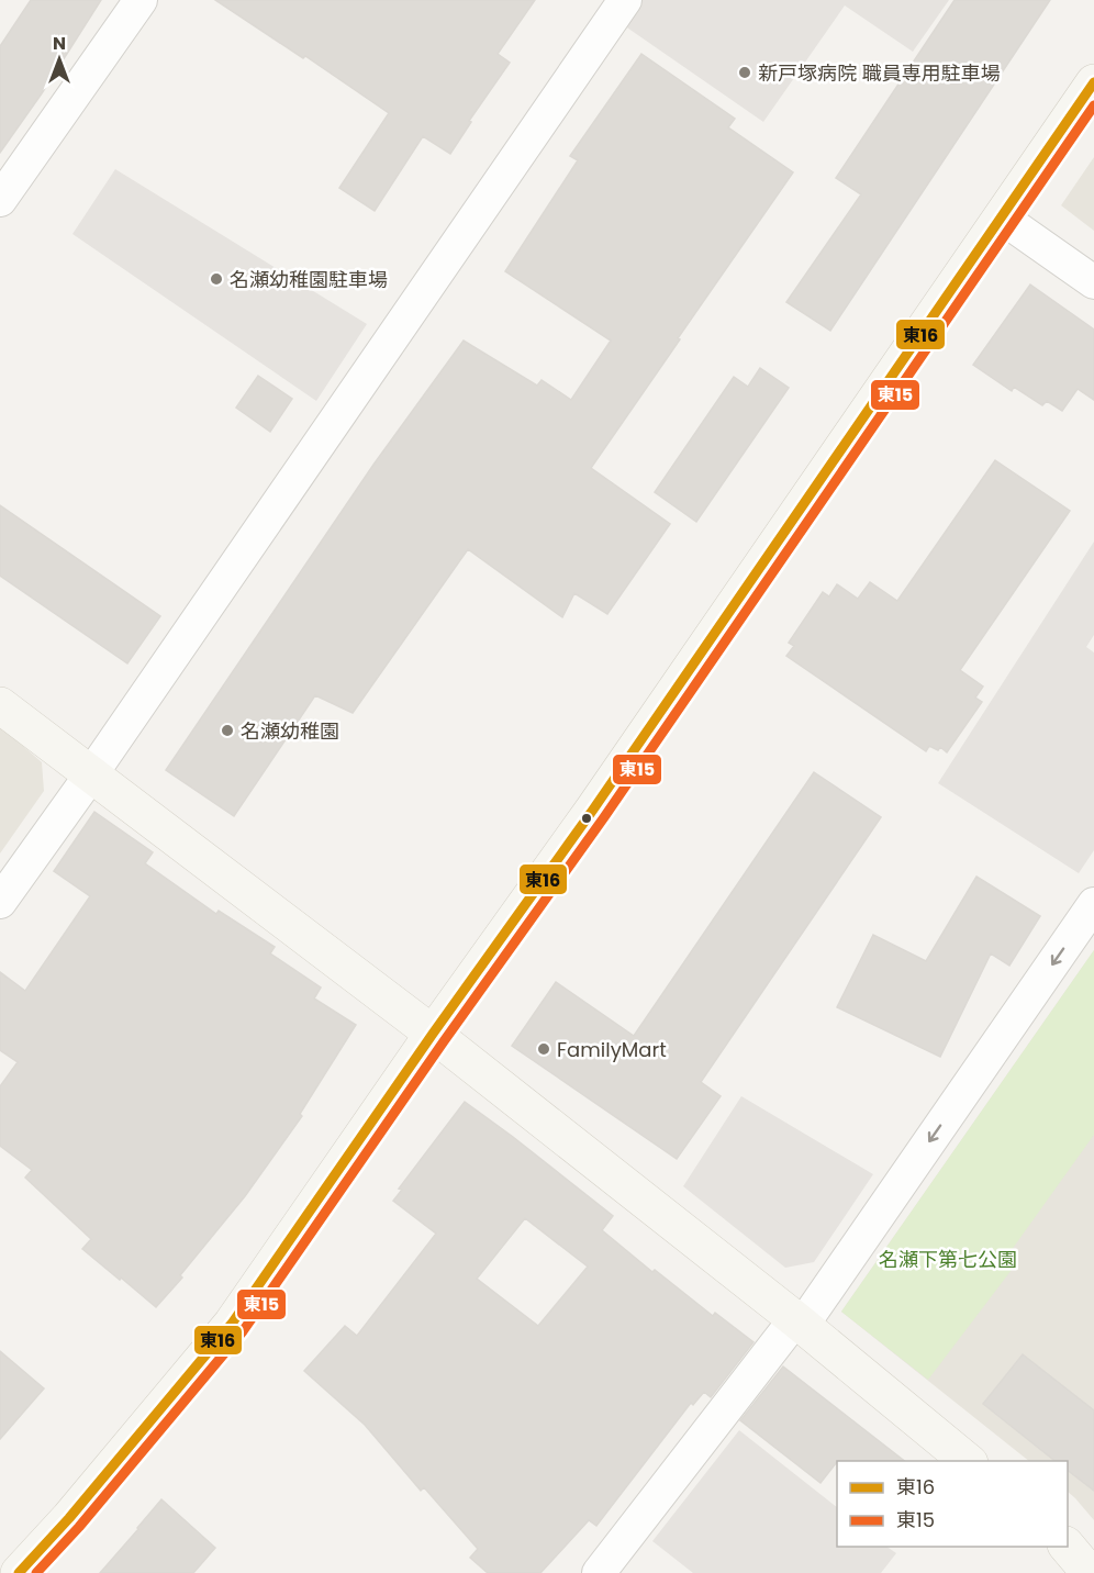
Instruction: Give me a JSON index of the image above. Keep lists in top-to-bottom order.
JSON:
{
  "parks": ["名瀬下第七公園"],
  "places": [
    "新戸塚病院 職員専用駐車場",
    "名瀬幼稚園駐車場",
    "名瀬幼稚園",
    "FamilyMart"
  ],
  "lines": ["transit line 東16", "transit line 東15"],
  "legend": ["東16", "東15"],
  "north": "top"
}
